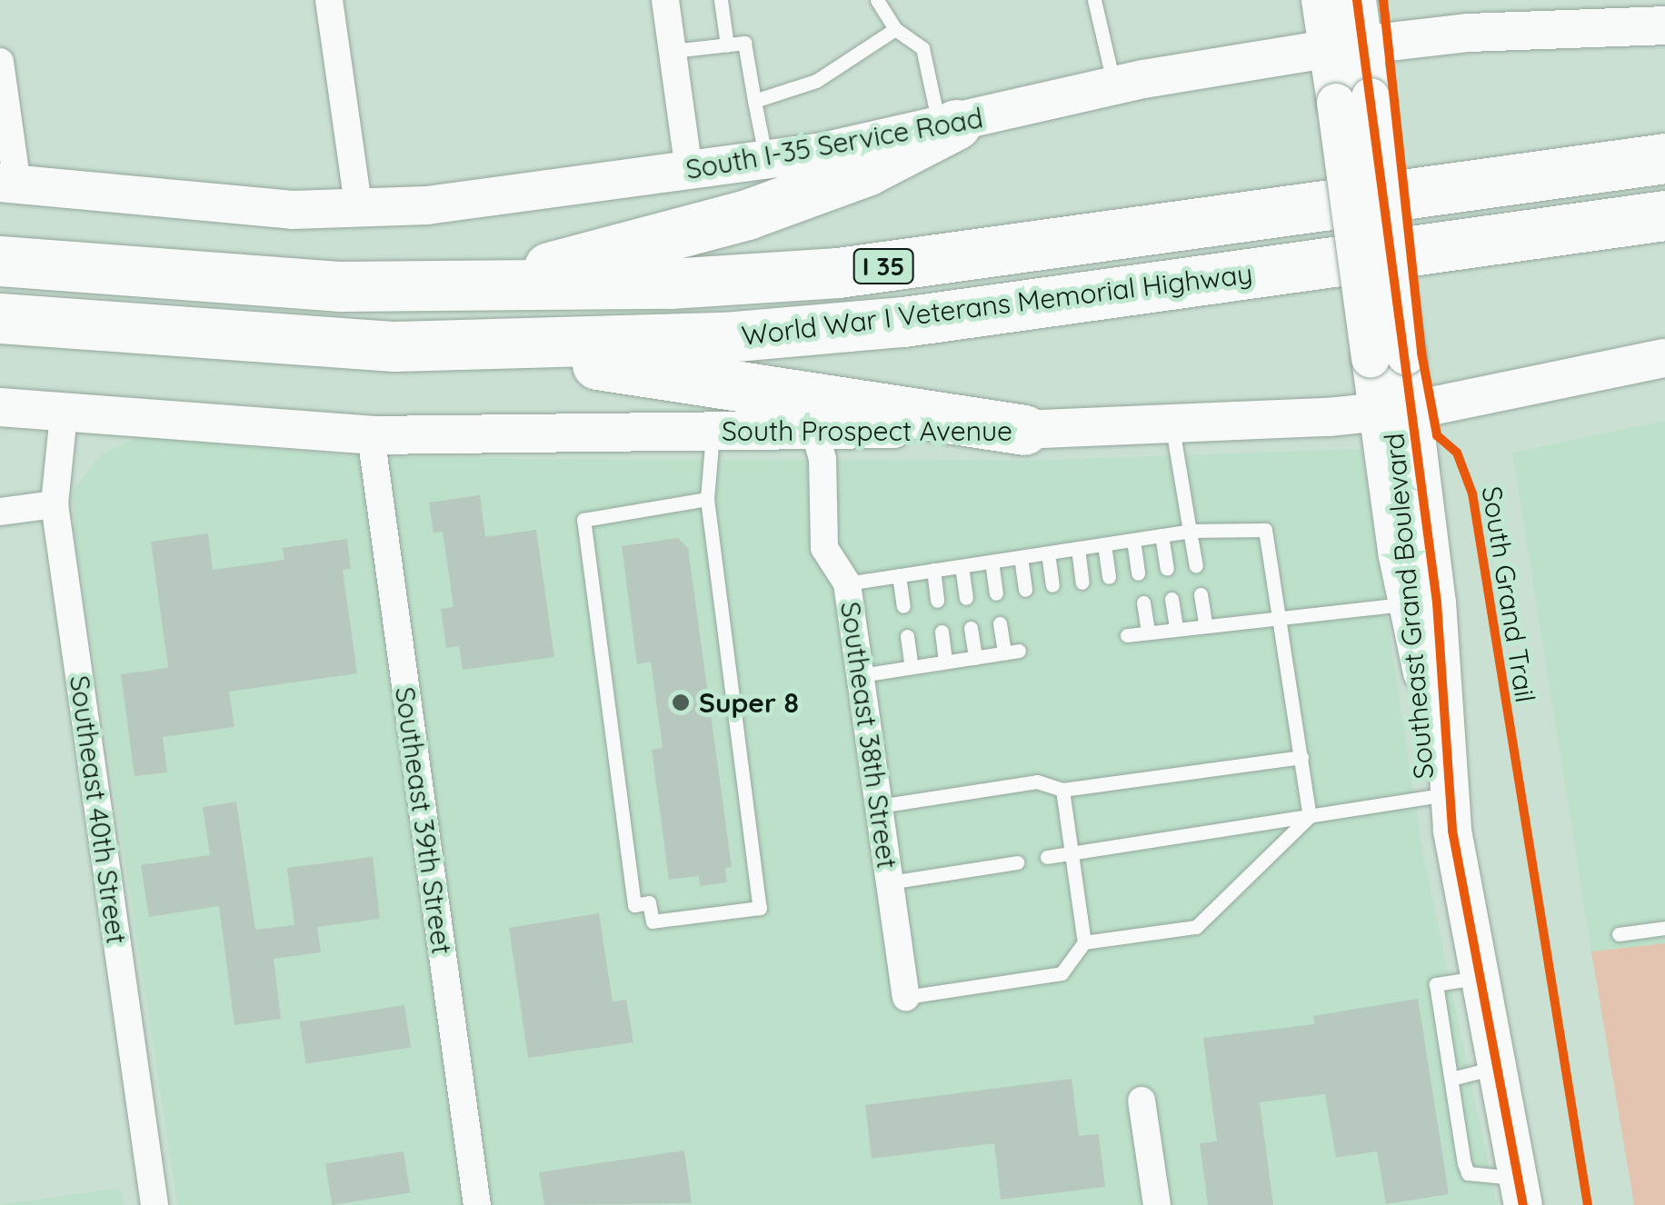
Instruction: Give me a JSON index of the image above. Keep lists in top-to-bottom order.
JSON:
{
  "streets": {
    "highway": ["I 35", "World War I Veterans Memorial Highway"],
    "main road": ["South I-35 Service Road", "South Prospect Avenue", "Southeast Grand Boulevard"],
    "street": ["Southeast 38th Street", "Southeast 40th Street", "Southeast 39th Street"],
    "cycle path": ["South Grand Trail"]
  },
  "crossings": [
    ["South I-35 Service Road", "Southeast Grand Boulevard"],
    ["South Prospect Avenue", "Southeast Grand Boulevard"],
    ["South Prospect Avenue", "Southeast 38th Street"],
    ["South Prospect Avenue", "Southeast 40th Street"],
    ["South Prospect Avenue", "Southeast 39th Street"]
  ],
  "places": ["Super 8"]
}
